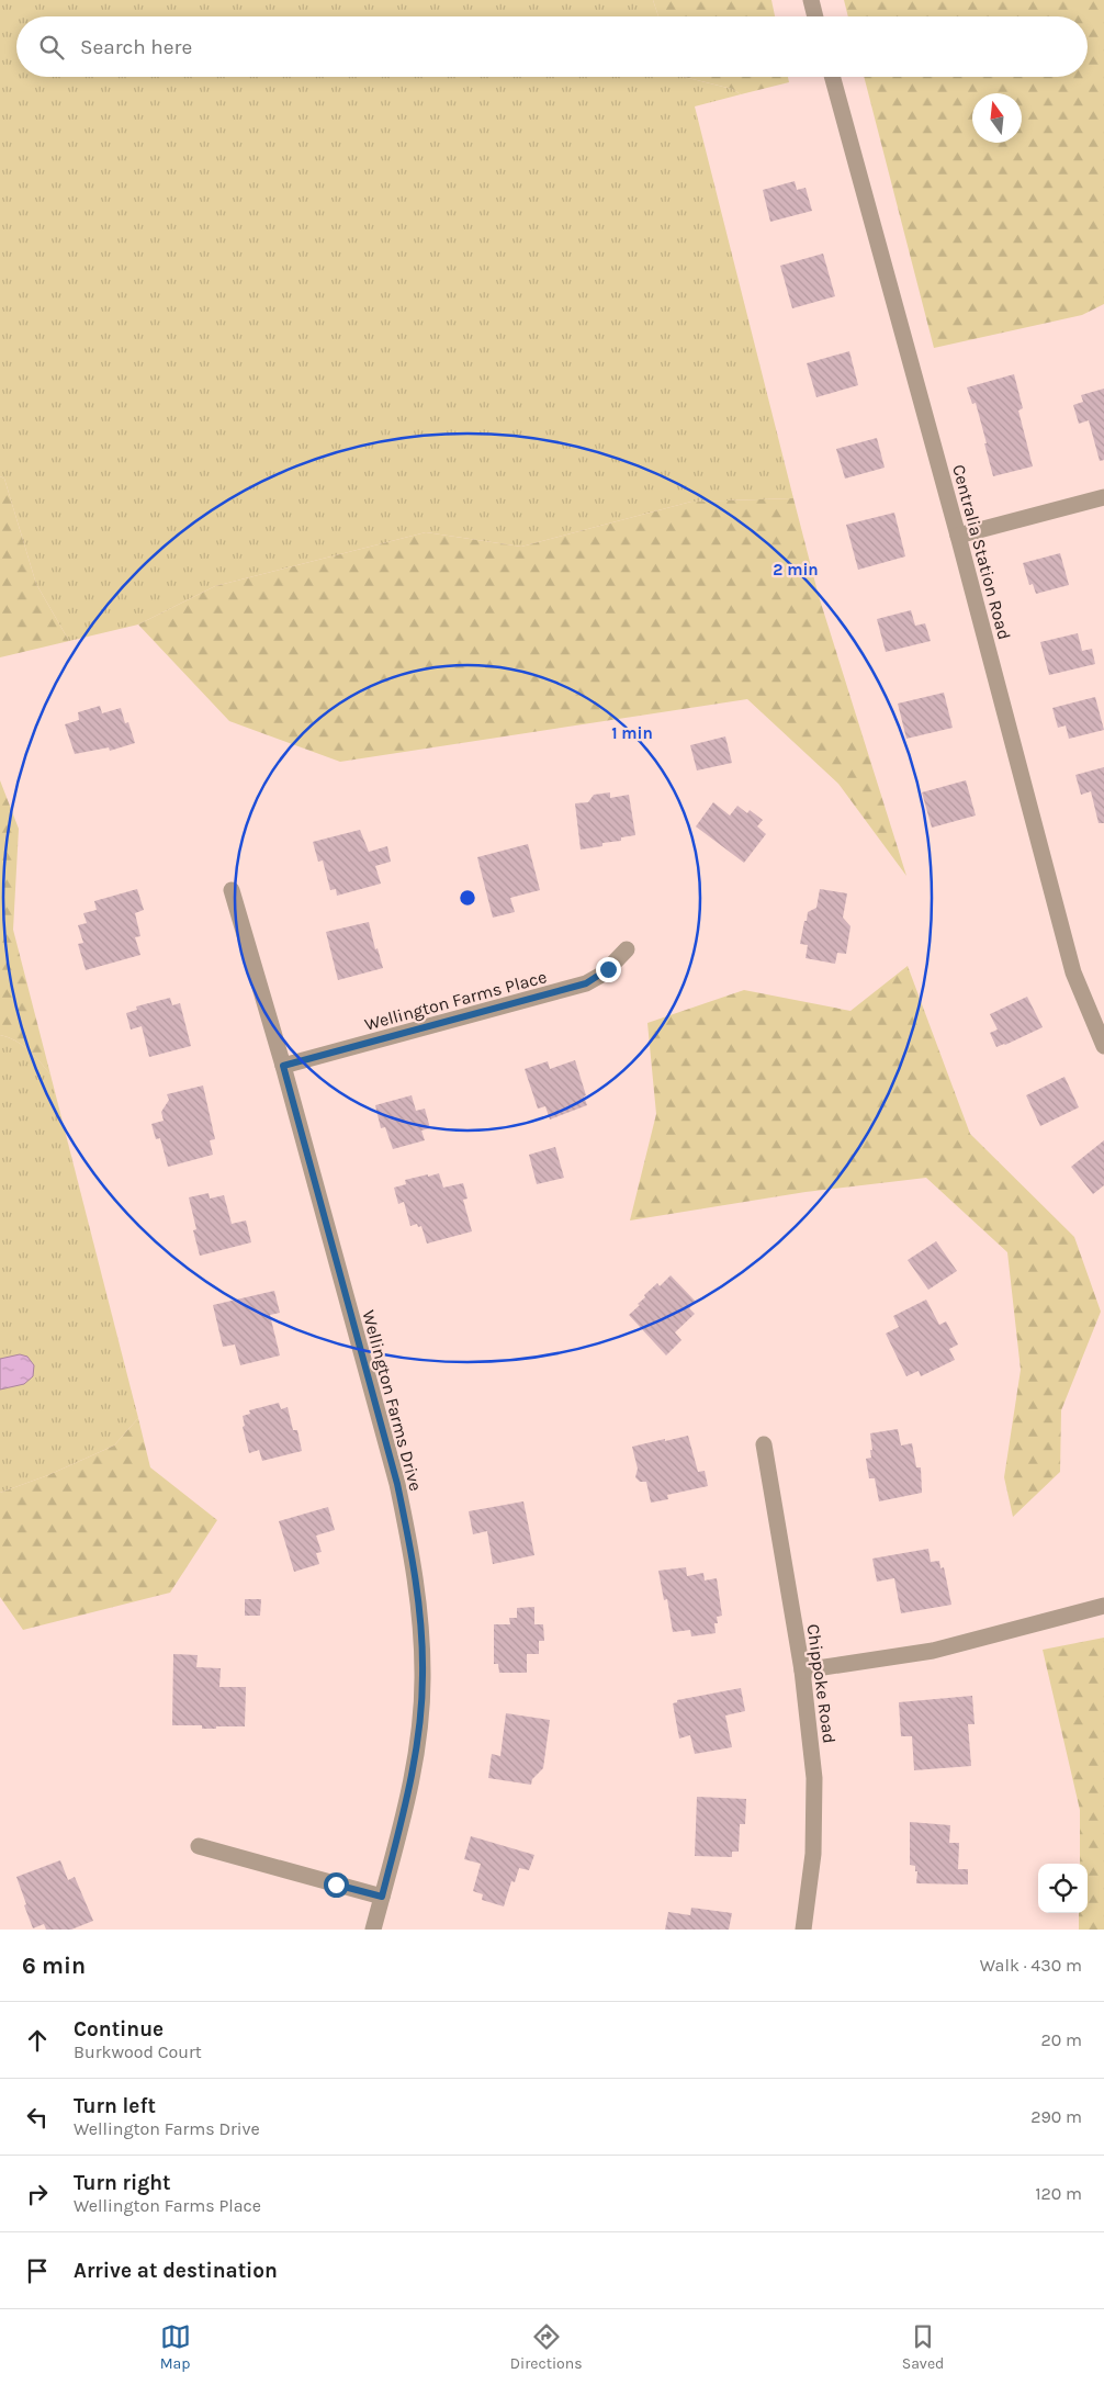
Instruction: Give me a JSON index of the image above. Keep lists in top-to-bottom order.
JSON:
{
  "streets": {
    "street": [
      "Centralia Station Road",
      "Wellington Farms Place",
      "Wellington Farms Drive",
      "Chippoke Road"
    ]
  },
  "crossings": [
    ["Wellington Farms Place", "Wellington Farms Drive"]
  ],
  "north": "top",
  "page": {
    "search": "Search here",
    "heading": ["6 min", "Walk · 430 m"],
    "list": [
      ["Continue", "Burkwood Court", "20 m"],
      ["Turn left", "Wellington Farms Drive", "290 m"],
      ["Turn right", "Wellington Farms Place", "120 m"],
      "Arrive at destination"
    ],
    "nav": ["Map", "Directions", "Saved"]
  },
  "rings": ["2 min", "1 min"]
}
